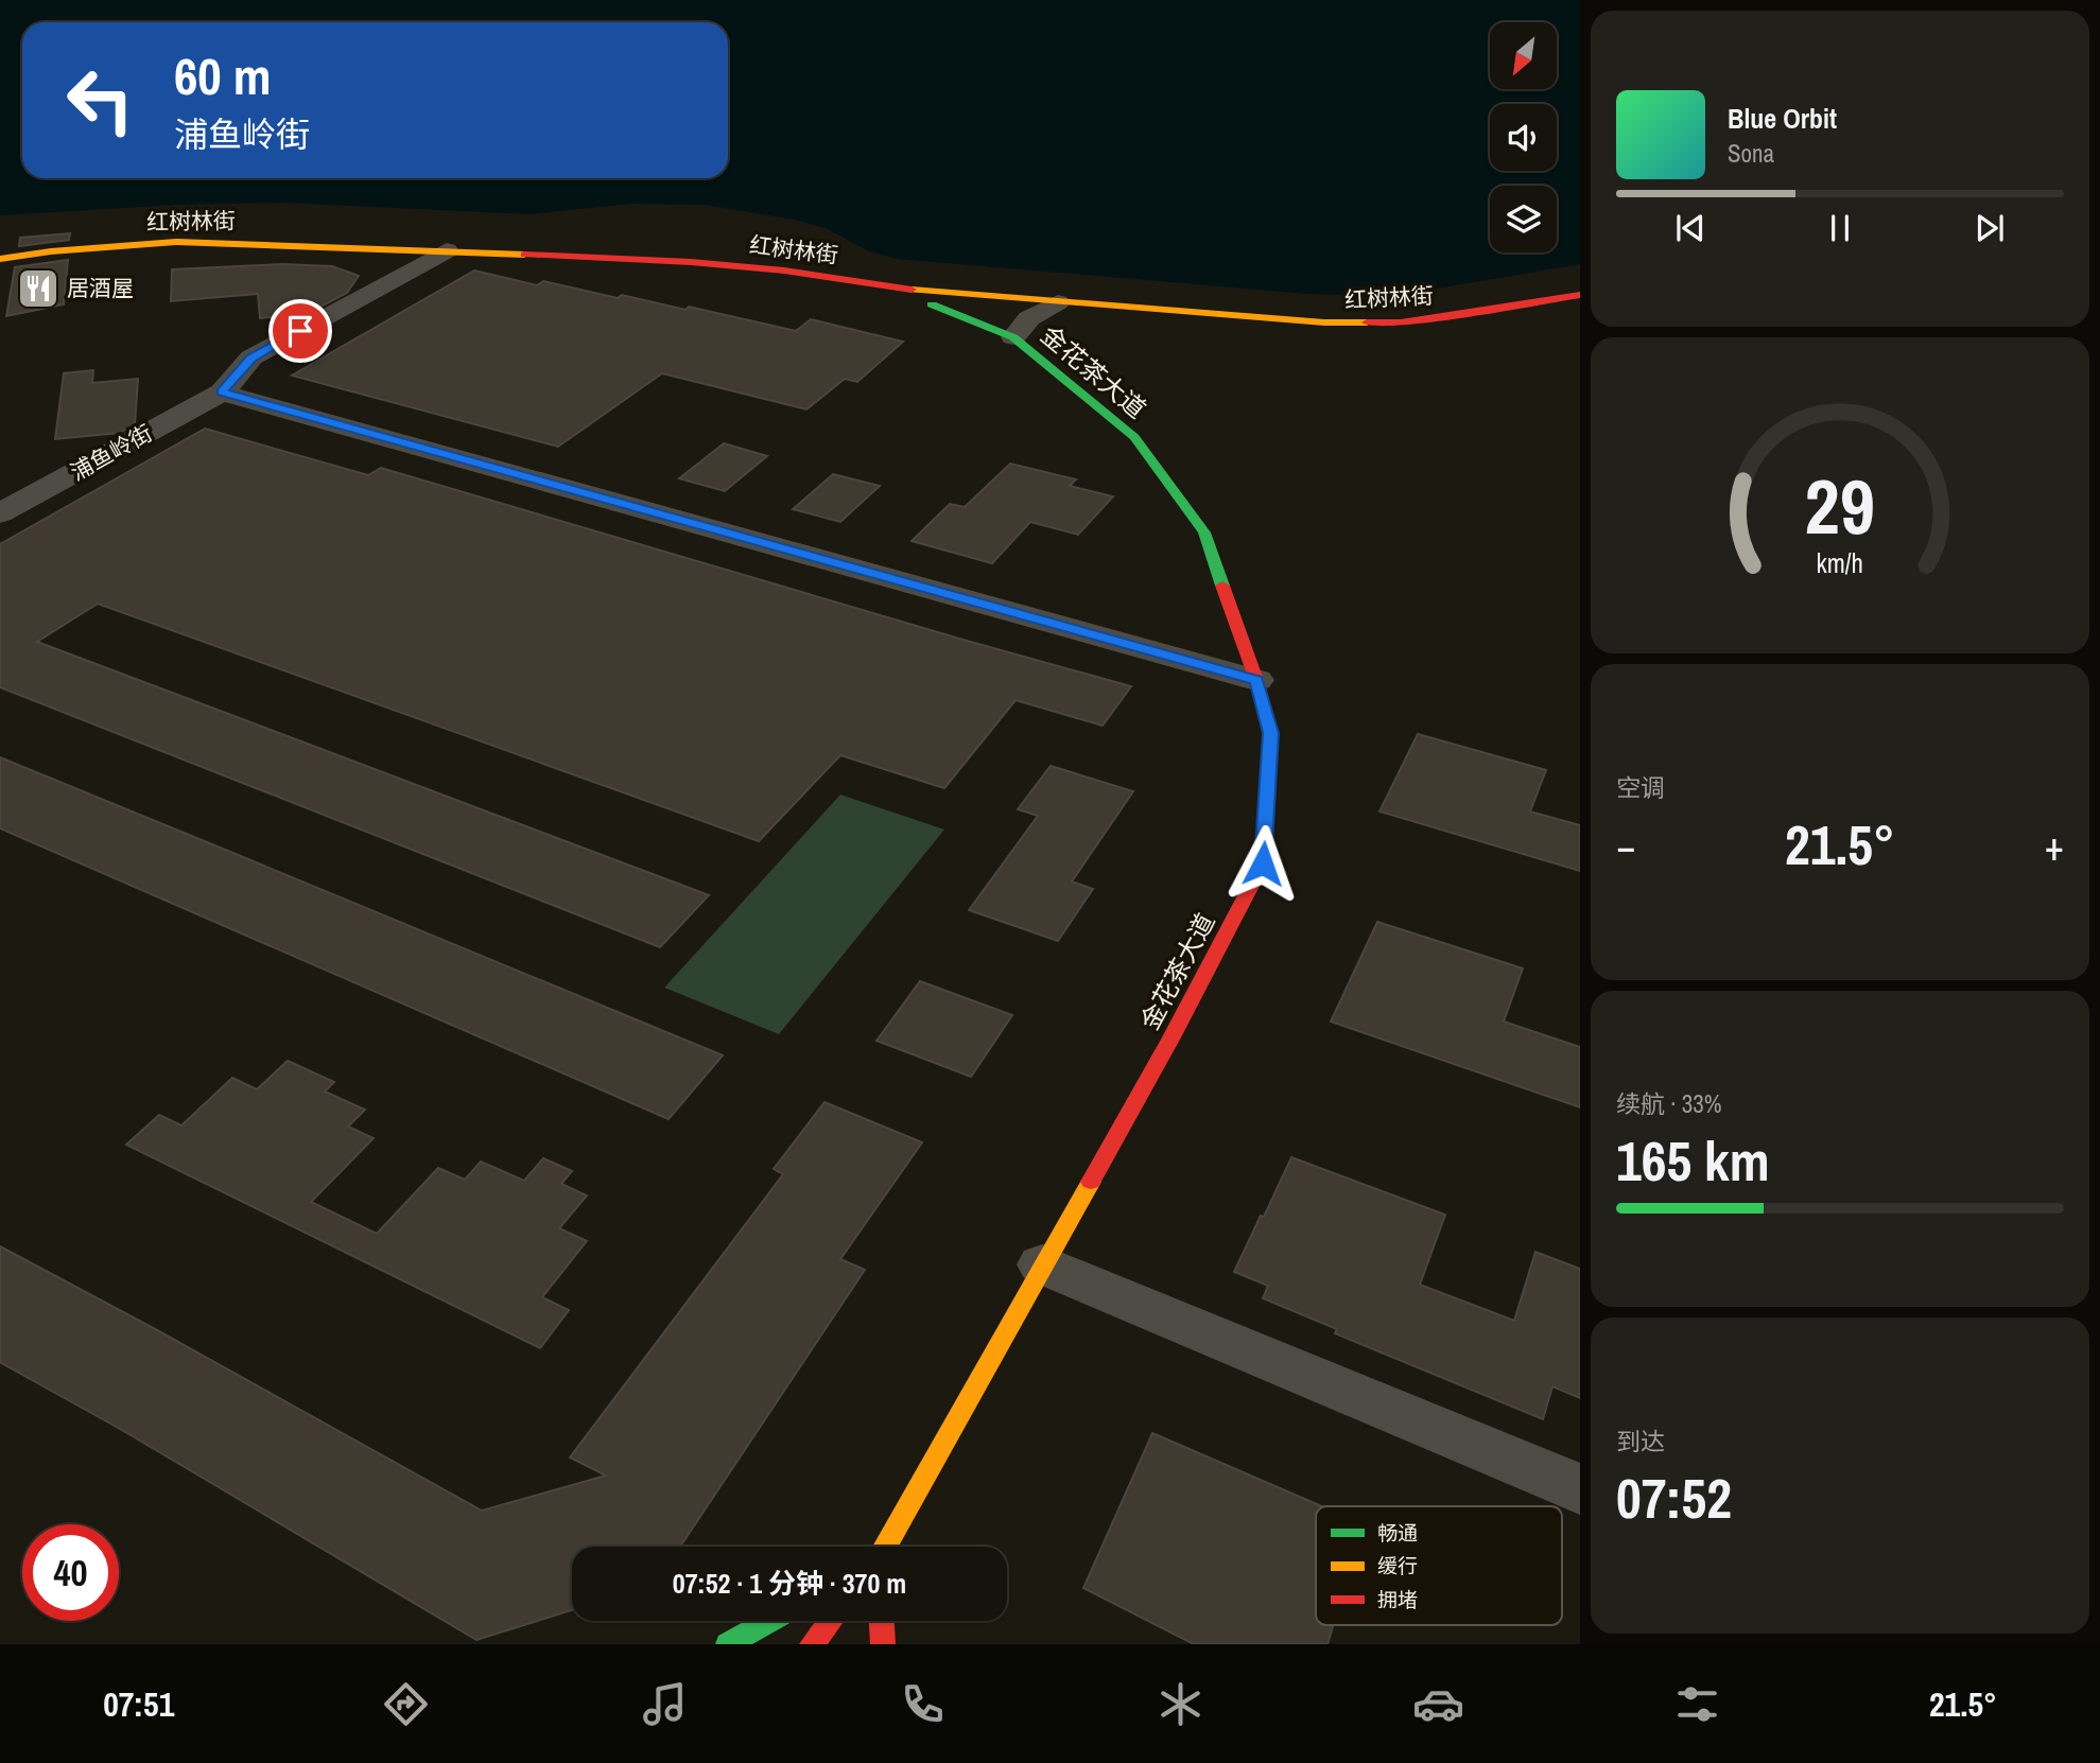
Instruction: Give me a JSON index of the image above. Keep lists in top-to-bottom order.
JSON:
{
  "streets": {
    "street": ["红树林街", "金花茶大道", "浦鱼岭街"]
  },
  "crossings": [
    ["红树林街", "金花茶大道"],
    ["红树林街", "浦鱼岭街"]
  ],
  "places": {
    "restaurant": ["居酒屋"]
  },
  "legend": ["畅通", "缓行", "拥堵"],
  "north": "bottom left",
  "page": {
    "turn": ["60 m", "浦鱼岭街"],
    "song": ["Blue Orbit", "Sona"],
    "tile": [
      "空调",
      ["续航 · 33%", "165 km"],
      ["到达", "07:52"]
    ],
    "heat": ["−", "21.5°", "+"],
    "limit": "40",
    "trip": "07:52 · 1 分钟 · 370 m",
    "tabs": ["07:51", "21.5°"],
    "gauge": ["29", "km/h"]
  }
}
